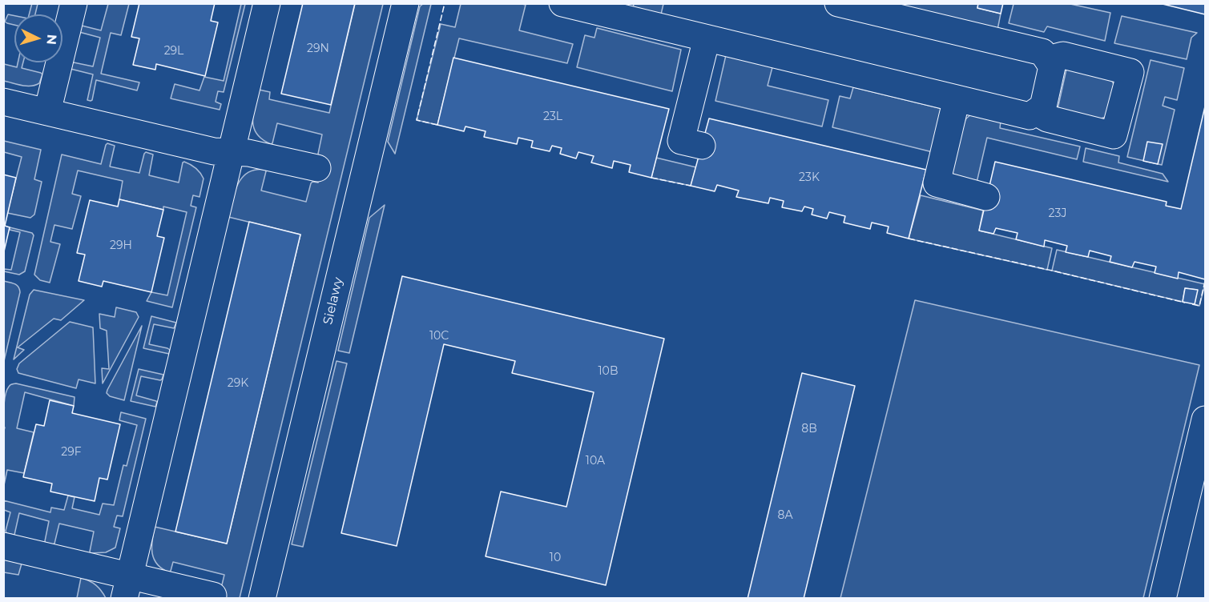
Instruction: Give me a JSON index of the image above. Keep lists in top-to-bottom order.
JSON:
{
  "streets": {
    "street": ["Sielawy"]
  },
  "house_numbers": [
    "29N",
    "29L",
    "23L",
    "23K",
    "23J",
    "29H",
    "10C",
    "10B",
    "29K",
    "8B",
    "29F",
    "10A",
    "8A",
    "10"
  ],
  "north": "right"
}
